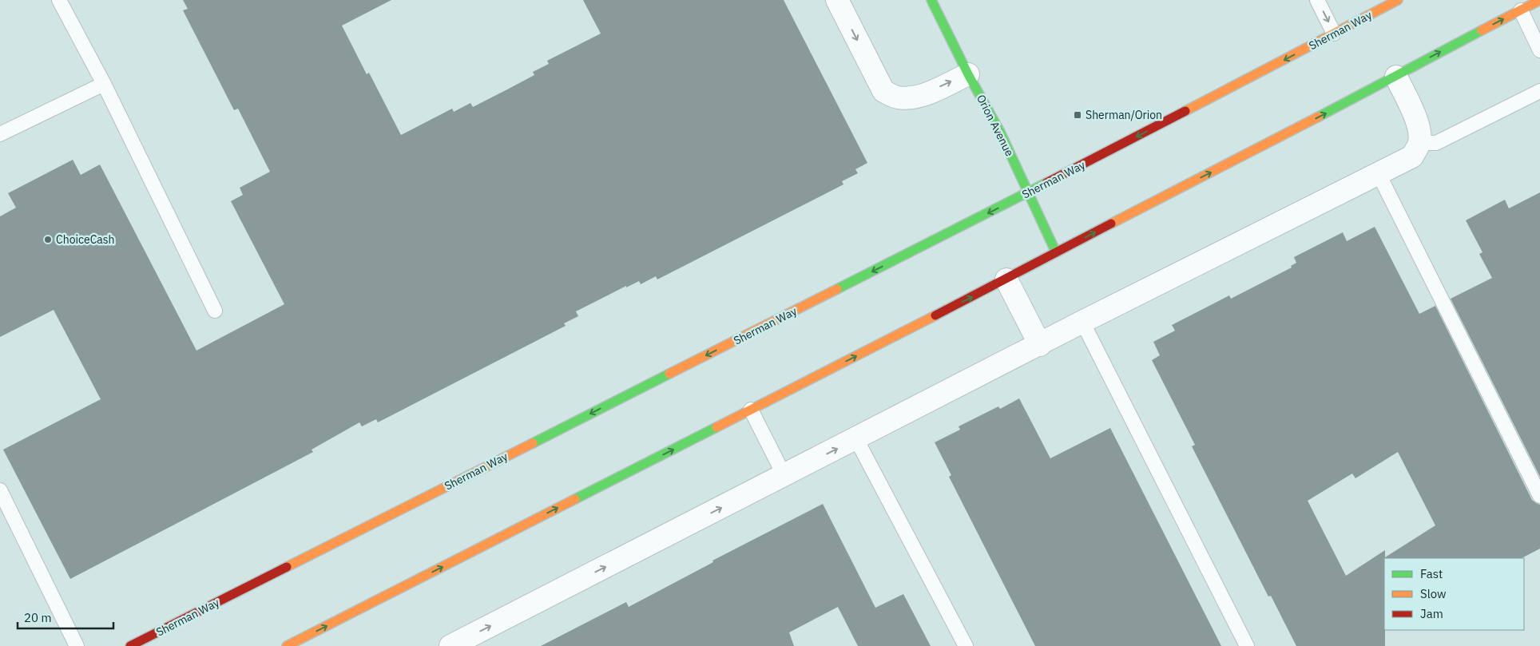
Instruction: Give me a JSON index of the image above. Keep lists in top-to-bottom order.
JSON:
{
  "streets": {
    "main road": ["Sherman Way", "Orion Avenue"]
  },
  "crossings": [
    ["Sherman Way", "Orion Avenue"]
  ],
  "places": {
    "transit": ["Sherman/Orion"],
    "other": ["ChoiceCash"]
  },
  "legend": ["Fast", "Slow", "Jam"],
  "scale_bar": "20 m"
}
